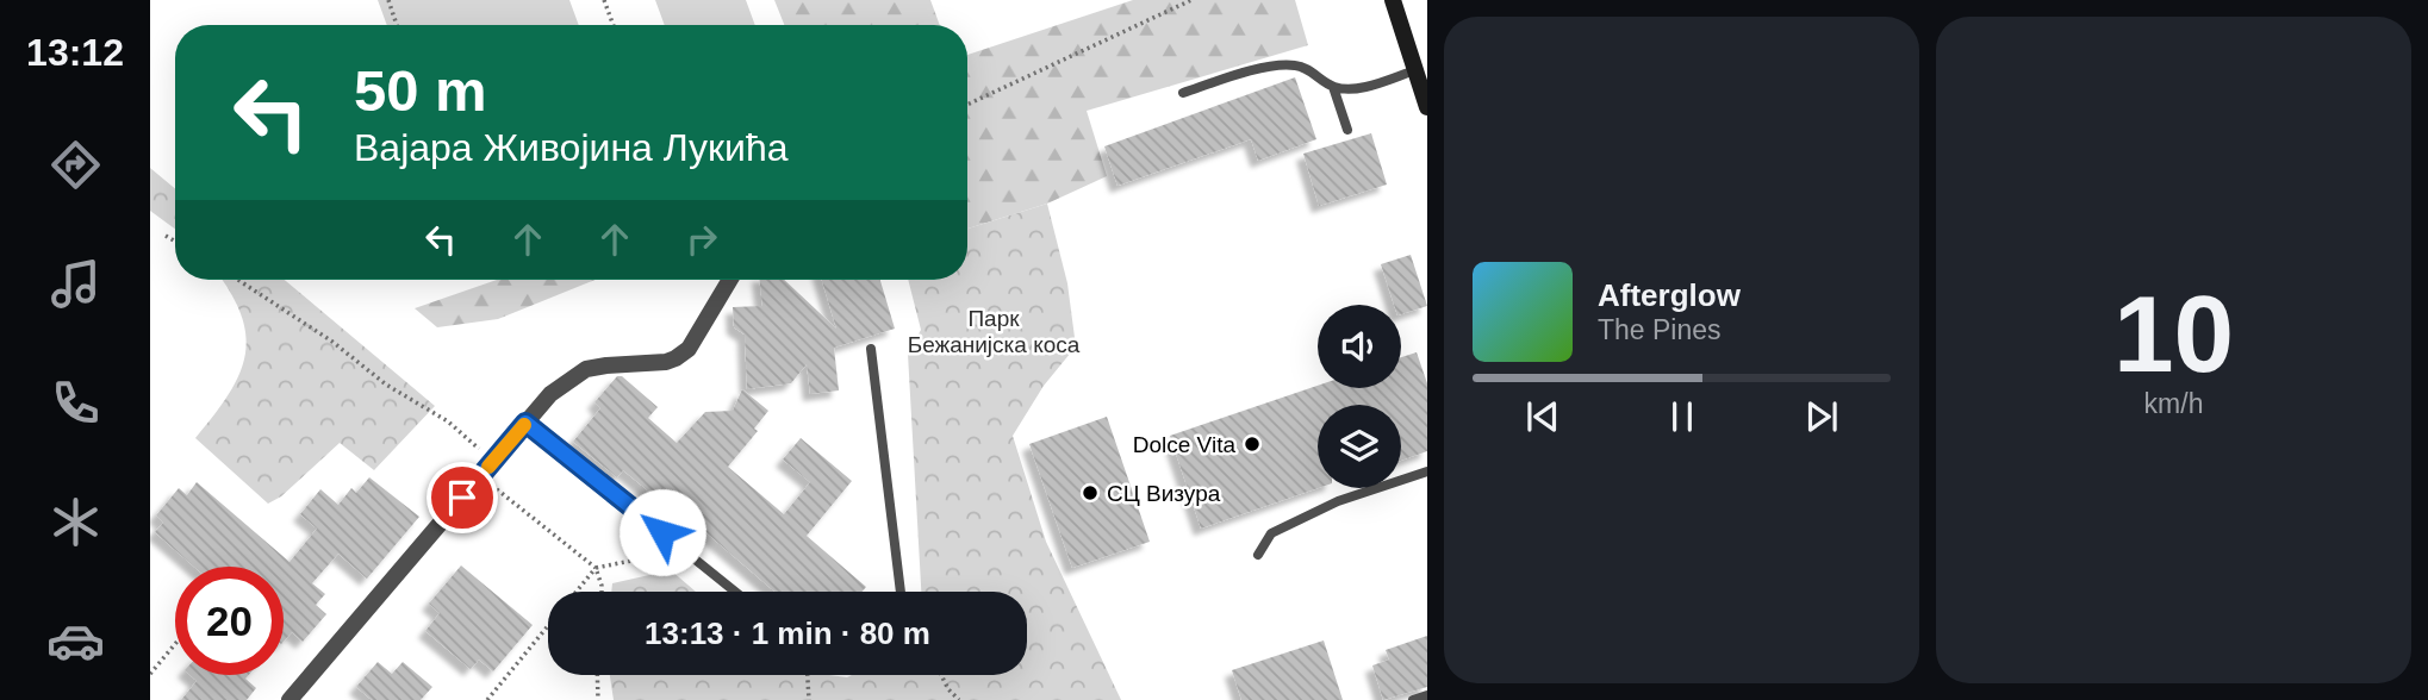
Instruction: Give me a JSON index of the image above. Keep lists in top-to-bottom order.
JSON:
{
  "parks": ["Парк Бежанијска коса"],
  "places": ["Dolce Vita", "СЦ Визура"],
  "page": {
    "tabs": "13:12",
    "tile": ["10", "km/h"],
    "turn": ["50 m", "Вајара Живојина Лукића"],
    "song": ["Afterglow", "The Pines"],
    "limit": "20",
    "trip": "13:13 · 1 min · 80 m"
  }
}
